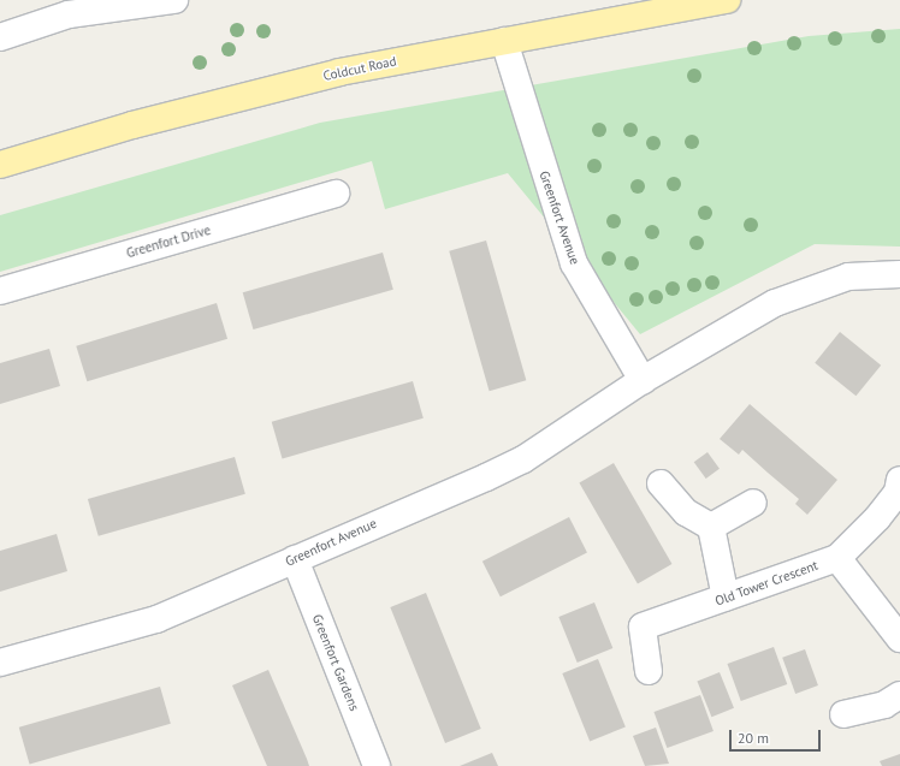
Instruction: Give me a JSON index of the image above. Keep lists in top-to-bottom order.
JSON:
{
  "streets": {
    "main road": ["Coldcut Road"],
    "street": [
      "Greenfort Avenue",
      "Greenfort Drive",
      "Old Tower Crescent",
      "Greenfort Gardens"
    ]
  },
  "crossings": [
    ["Coldcut Road", "Greenfort Avenue"],
    ["Greenfort Avenue", "Greenfort Gardens"]
  ],
  "scale_bar": "20 m"
}
